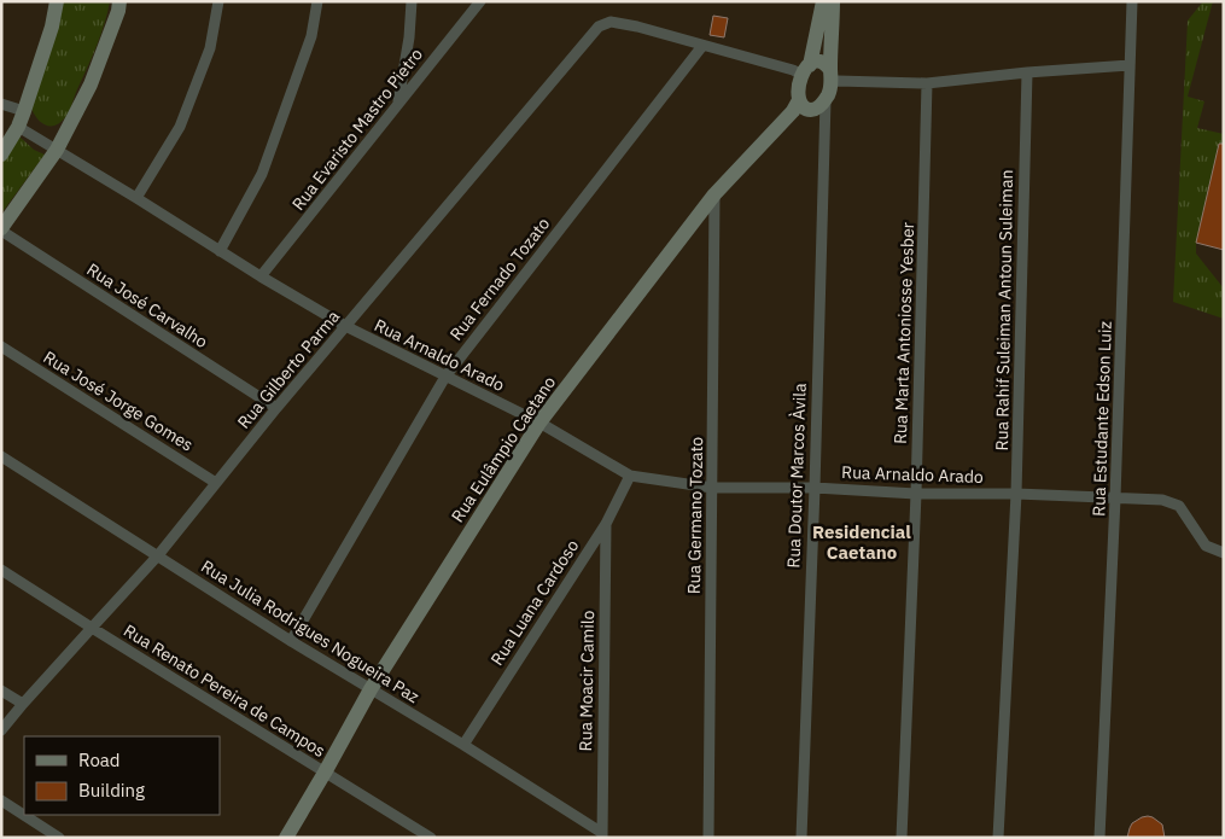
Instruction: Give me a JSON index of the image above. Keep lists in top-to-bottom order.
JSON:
{
  "streets": {
    "street": [
      "Rua Evaristo Mastro Pietro",
      "Rua Fernado Tozato",
      "Rua José Carvalho",
      "Rua Rahif Suleiman Antoun Suleiman",
      "Rua Marta Antoniosse Yesber",
      "Rua Arnaldo Arado",
      "Rua Gilberto Parma",
      "Rua José Jorge Gomes",
      "Rua Estudante Edson Luiz",
      "Rua Eulâmpio Caetano",
      "Rua Doutor Marcos Àvila",
      "Rua Germano Tozato",
      "Rua Luana Cardoso",
      "Rua Julia Rodrigues Nogueira Paz",
      "Rua Moacir Camilo",
      "Rua Renato Pereira de Campos"
    ]
  },
  "crossings": [
    ["Rua Evaristo Mastro Pietro", "Rua Arnaldo Arado"],
    ["Rua Fernado Tozato", "Rua Arnaldo Arado"],
    ["Rua Fernado Tozato", "Rua Gilberto Parma"],
    ["Rua Fernado Tozato", "Rua Julia Rodrigues Nogueira Paz"],
    ["Rua José Carvalho", "Rua Gilberto Parma"],
    ["Rua Rahif Suleiman Antoun Suleiman", "Rua Arnaldo Arado"],
    ["Rua Marta Antoniosse Yesber", "Rua Arnaldo Arado"],
    ["Rua Arnaldo Arado", "Rua Gilberto Parma"],
    ["Rua Arnaldo Arado", "Rua Estudante Edson Luiz"],
    ["Rua Arnaldo Arado", "Rua Eulâmpio Caetano"],
    ["Rua Arnaldo Arado", "Rua Doutor Marcos Àvila"],
    ["Rua Arnaldo Arado", "Rua Germano Tozato"],
    ["Rua Arnaldo Arado", "Rua Luana Cardoso"],
    ["Rua Gilberto Parma", "Rua José Jorge Gomes"],
    ["Rua Gilberto Parma", "Rua Julia Rodrigues Nogueira Paz"],
    ["Rua Gilberto Parma", "Rua Renato Pereira de Campos"],
    ["Rua Eulâmpio Caetano", "Rua Doutor Marcos Àvila"],
    ["Rua Eulâmpio Caetano", "Rua Germano Tozato"],
    ["Rua Eulâmpio Caetano", "Rua Julia Rodrigues Nogueira Paz"],
    ["Rua Eulâmpio Caetano", "Rua Renato Pereira de Campos"],
    ["Rua Luana Cardoso", "Rua Julia Rodrigues Nogueira Paz"],
    ["Rua Luana Cardoso", "Rua Moacir Camilo"],
    ["Rua Julia Rodrigues Nogueira Paz", "Rua Moacir Camilo"]
  ],
  "districts": ["Residencial Caetano"],
  "legend": ["Road", "Building"]
}
